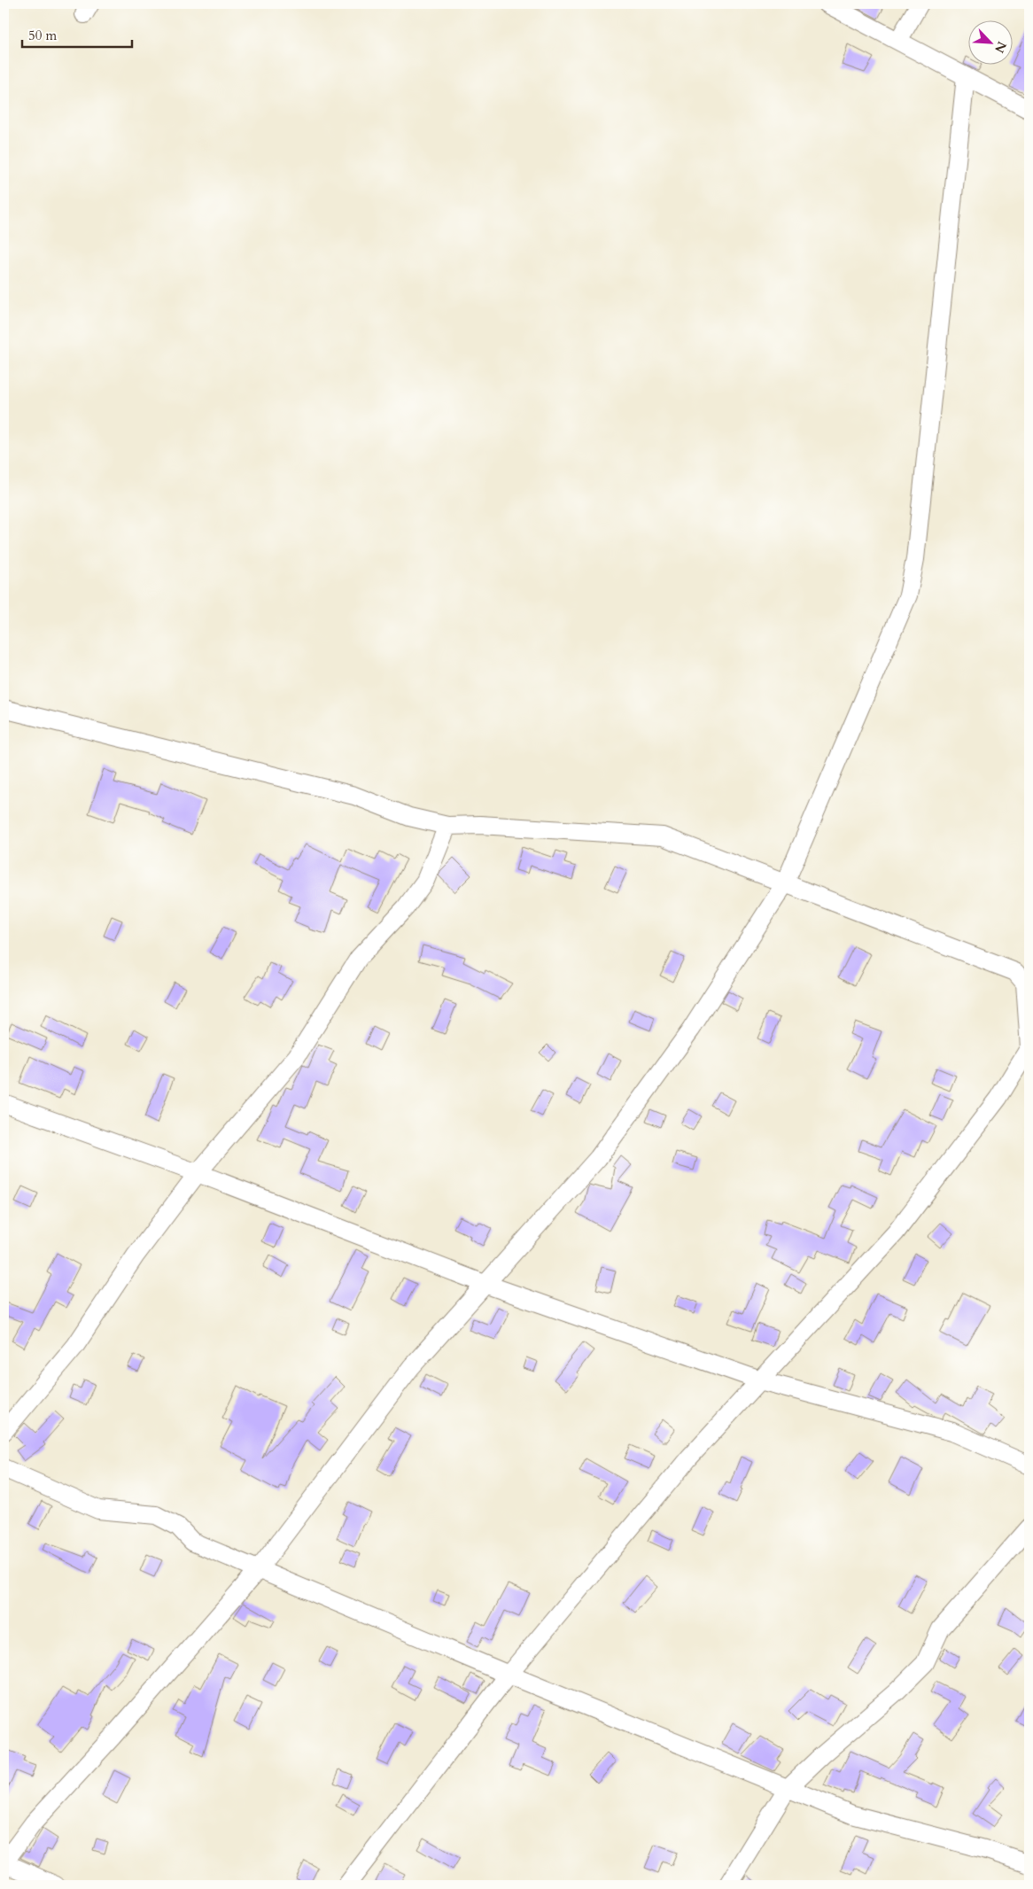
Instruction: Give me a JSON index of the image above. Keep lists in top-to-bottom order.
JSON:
{
  "scale_bar": "50 m",
  "north": "bottom right"
}
